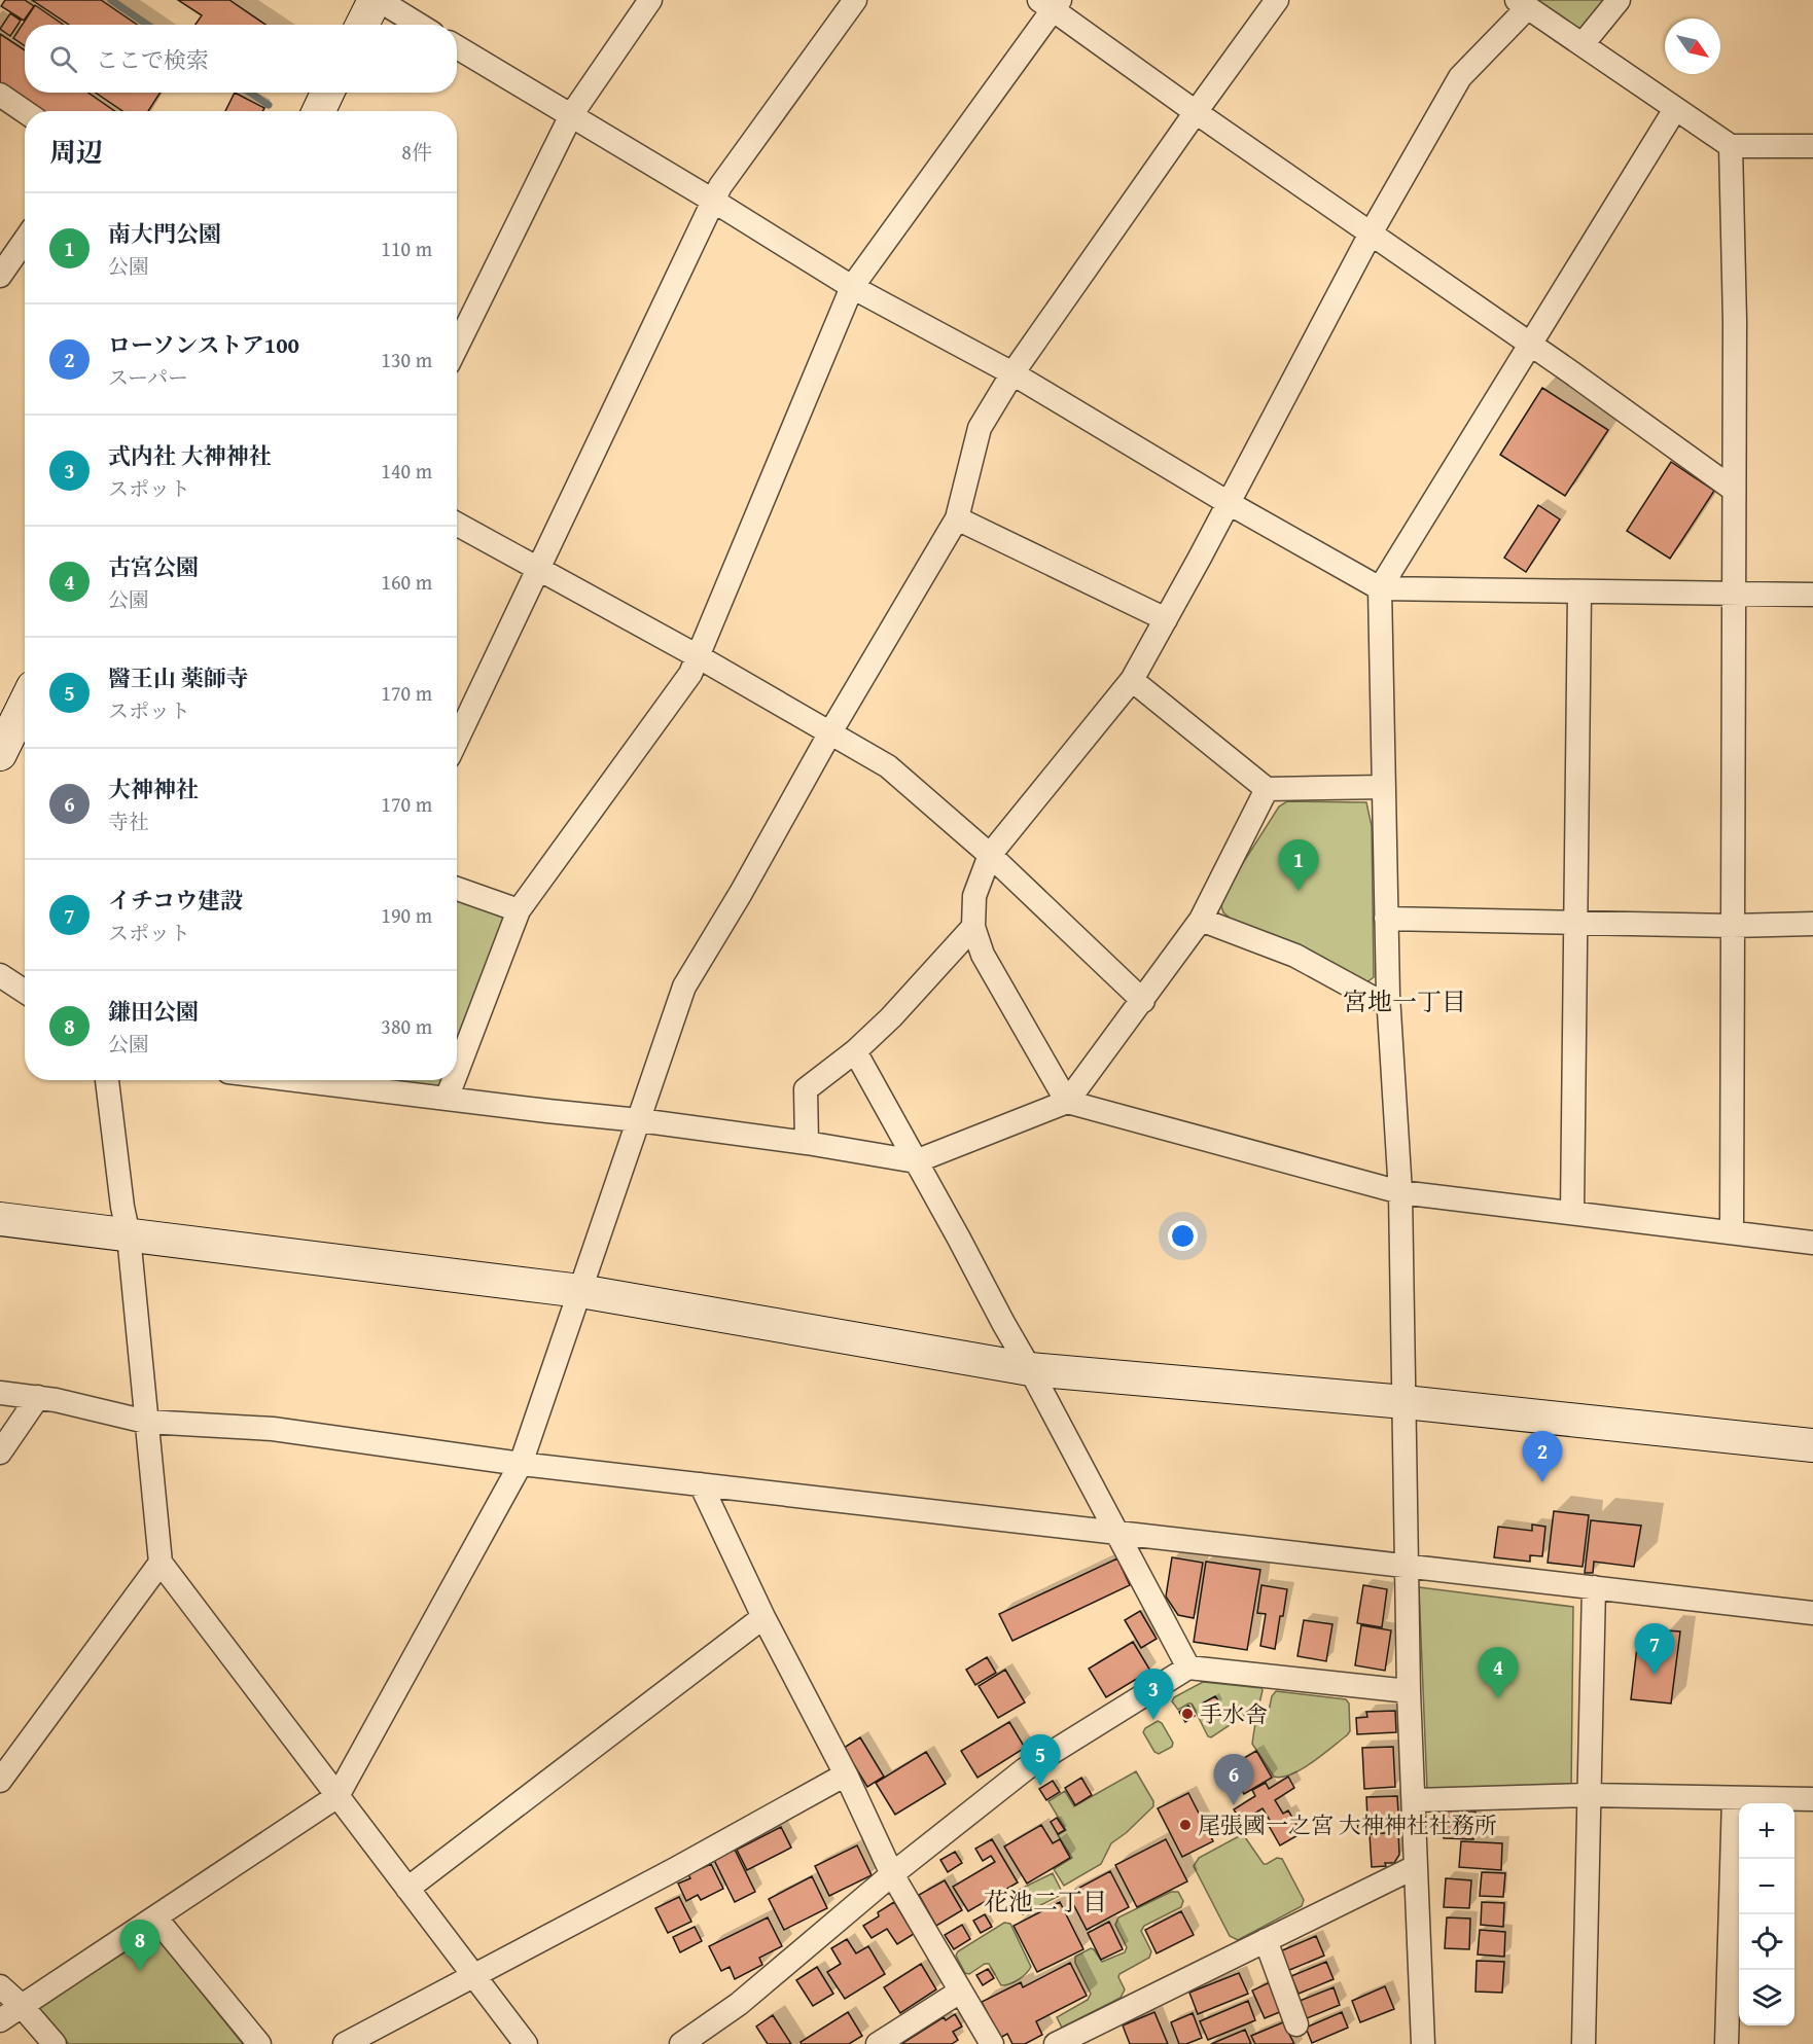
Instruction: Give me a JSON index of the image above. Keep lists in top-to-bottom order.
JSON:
{
  "districts": ["宮地一丁目", "花池二丁目"],
  "places": ["手水舎", "尾張國一之宮 大神神社社務所"],
  "north": "bottom right",
  "page": {
    "search": "ここで検索",
    "heading": ["周辺", "8件"],
    "list": [
      {
        "mark": "1",
        "name": "南大門公園",
        "note": "公園",
        "value": "110 m"
      },
      {
        "mark": "2",
        "name": "ローソンストア100",
        "note": "スーパー",
        "value": "130 m"
      },
      {
        "mark": "3",
        "name": "式内社 大神神社",
        "note": "スポット",
        "value": "140 m"
      },
      {
        "mark": "4",
        "name": "古宮公園",
        "note": "公園",
        "value": "160 m"
      },
      {
        "mark": "5",
        "name": "醫王山 薬師寺",
        "note": "スポット",
        "value": "170 m"
      },
      {
        "mark": "6",
        "name": "大神神社",
        "note": "寺社",
        "value": "170 m"
      },
      {
        "mark": "7",
        "name": "イチコウ建設",
        "note": "スポット",
        "value": "190 m"
      },
      {
        "mark": "8",
        "name": "鎌田公園",
        "note": "公園",
        "value": "380 m"
      }
    ],
    "pins": [
      "1",
      "2",
      "7",
      "4",
      "3",
      "5",
      "6",
      "8"
    ],
    "map_buttons": ["+", "−"]
  }
}
